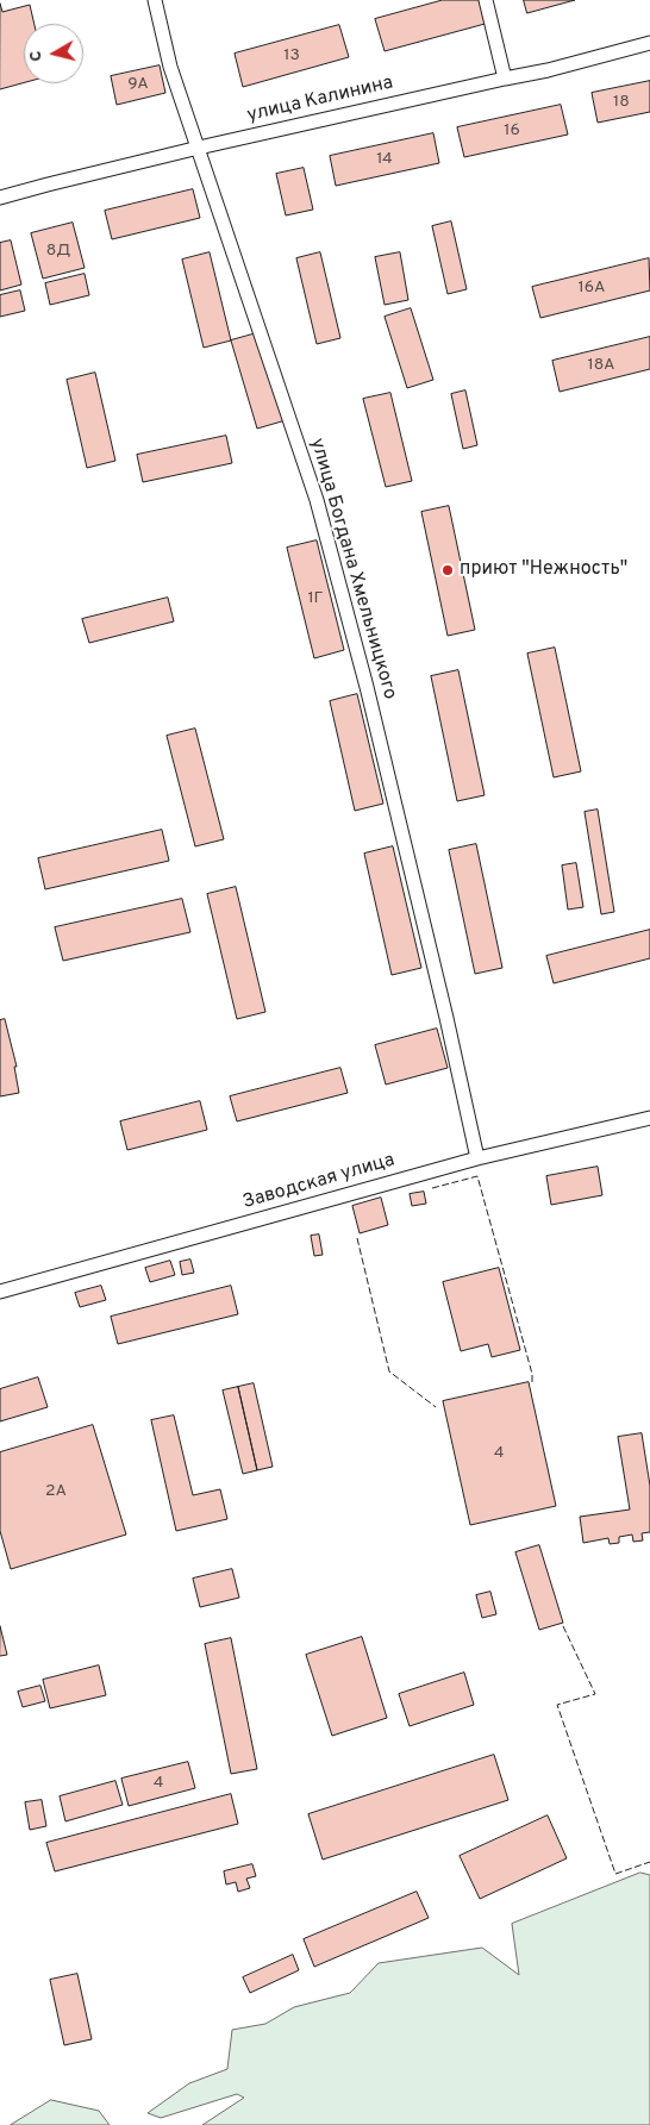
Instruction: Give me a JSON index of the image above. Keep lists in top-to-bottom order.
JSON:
{
  "streets": {
    "street": ["улица Калинина", "улица Богдана Хмельницкого", "Заводская улица"]
  },
  "crossings": [
    ["улица Калинина", "улица Богдана Хмельницкого"],
    ["улица Богдана Хмельницкого", "Заводская улица"]
  ],
  "places": ["приют \"Нежность\""],
  "house_numbers": [
    "13",
    "9А",
    "18",
    "16",
    "14",
    "8Д",
    "16А",
    "18А",
    "1Г",
    "4",
    "2А",
    "4"
  ],
  "north": "left"
}
